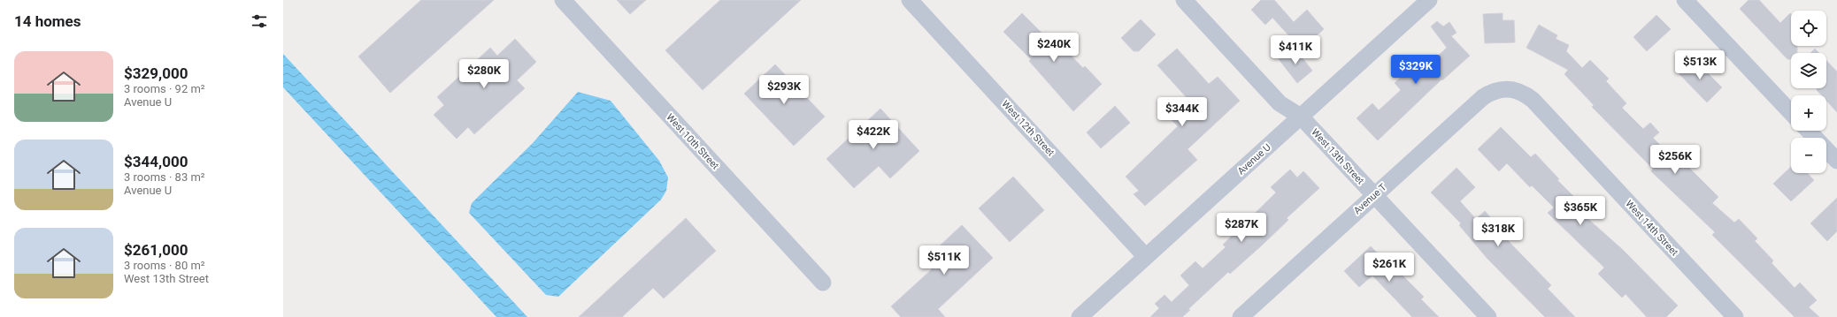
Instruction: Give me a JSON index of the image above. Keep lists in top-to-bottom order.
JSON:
{
  "streets": {
    "street": [
      "West 12th Street",
      "West 10th Street",
      "West 13th Street",
      "Avenue U",
      "Avenue T",
      "West 14th Street"
    ]
  },
  "crossings": [
    ["West 12th Street", "Avenue U"],
    ["West 13th Street", "Avenue U"],
    ["West 13th Street", "Avenue T"],
    ["Avenue T", "West 14th Street"]
  ],
  "page": {
    "heading": "14 homes",
    "map_buttons": ["+", "−"],
    "price": [
      "$240K",
      "$411K",
      "$513K",
      "$329K",
      "$280K",
      "$293K",
      "$344K",
      "$422K",
      "$256K",
      "$365K",
      "$287K",
      "$318K",
      "$511K",
      "$261K"
    ],
    "list": [
      {
        "name": "$329,000",
        "note": "3 rooms · 92 m² · Avenue U"
      },
      {
        "name": "$344,000",
        "note": "3 rooms · 83 m² · Avenue U"
      },
      {
        "name": "$261,000",
        "note": "3 rooms · 80 m² · West 13th Street"
      }
    ]
  }
}
